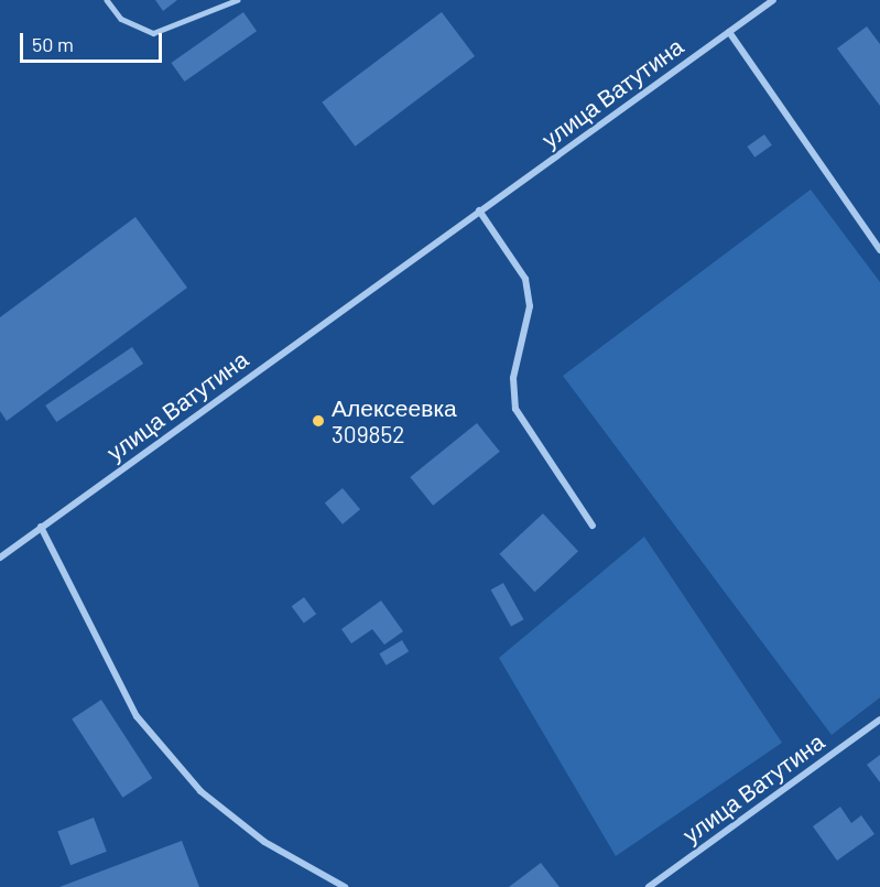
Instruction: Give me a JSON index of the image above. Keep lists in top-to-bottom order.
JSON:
{
  "streets": {
    "street": ["улица Ватутина"]
  },
  "places": ["Алексеевка 309852"],
  "scale_bar": "50 m"
}
